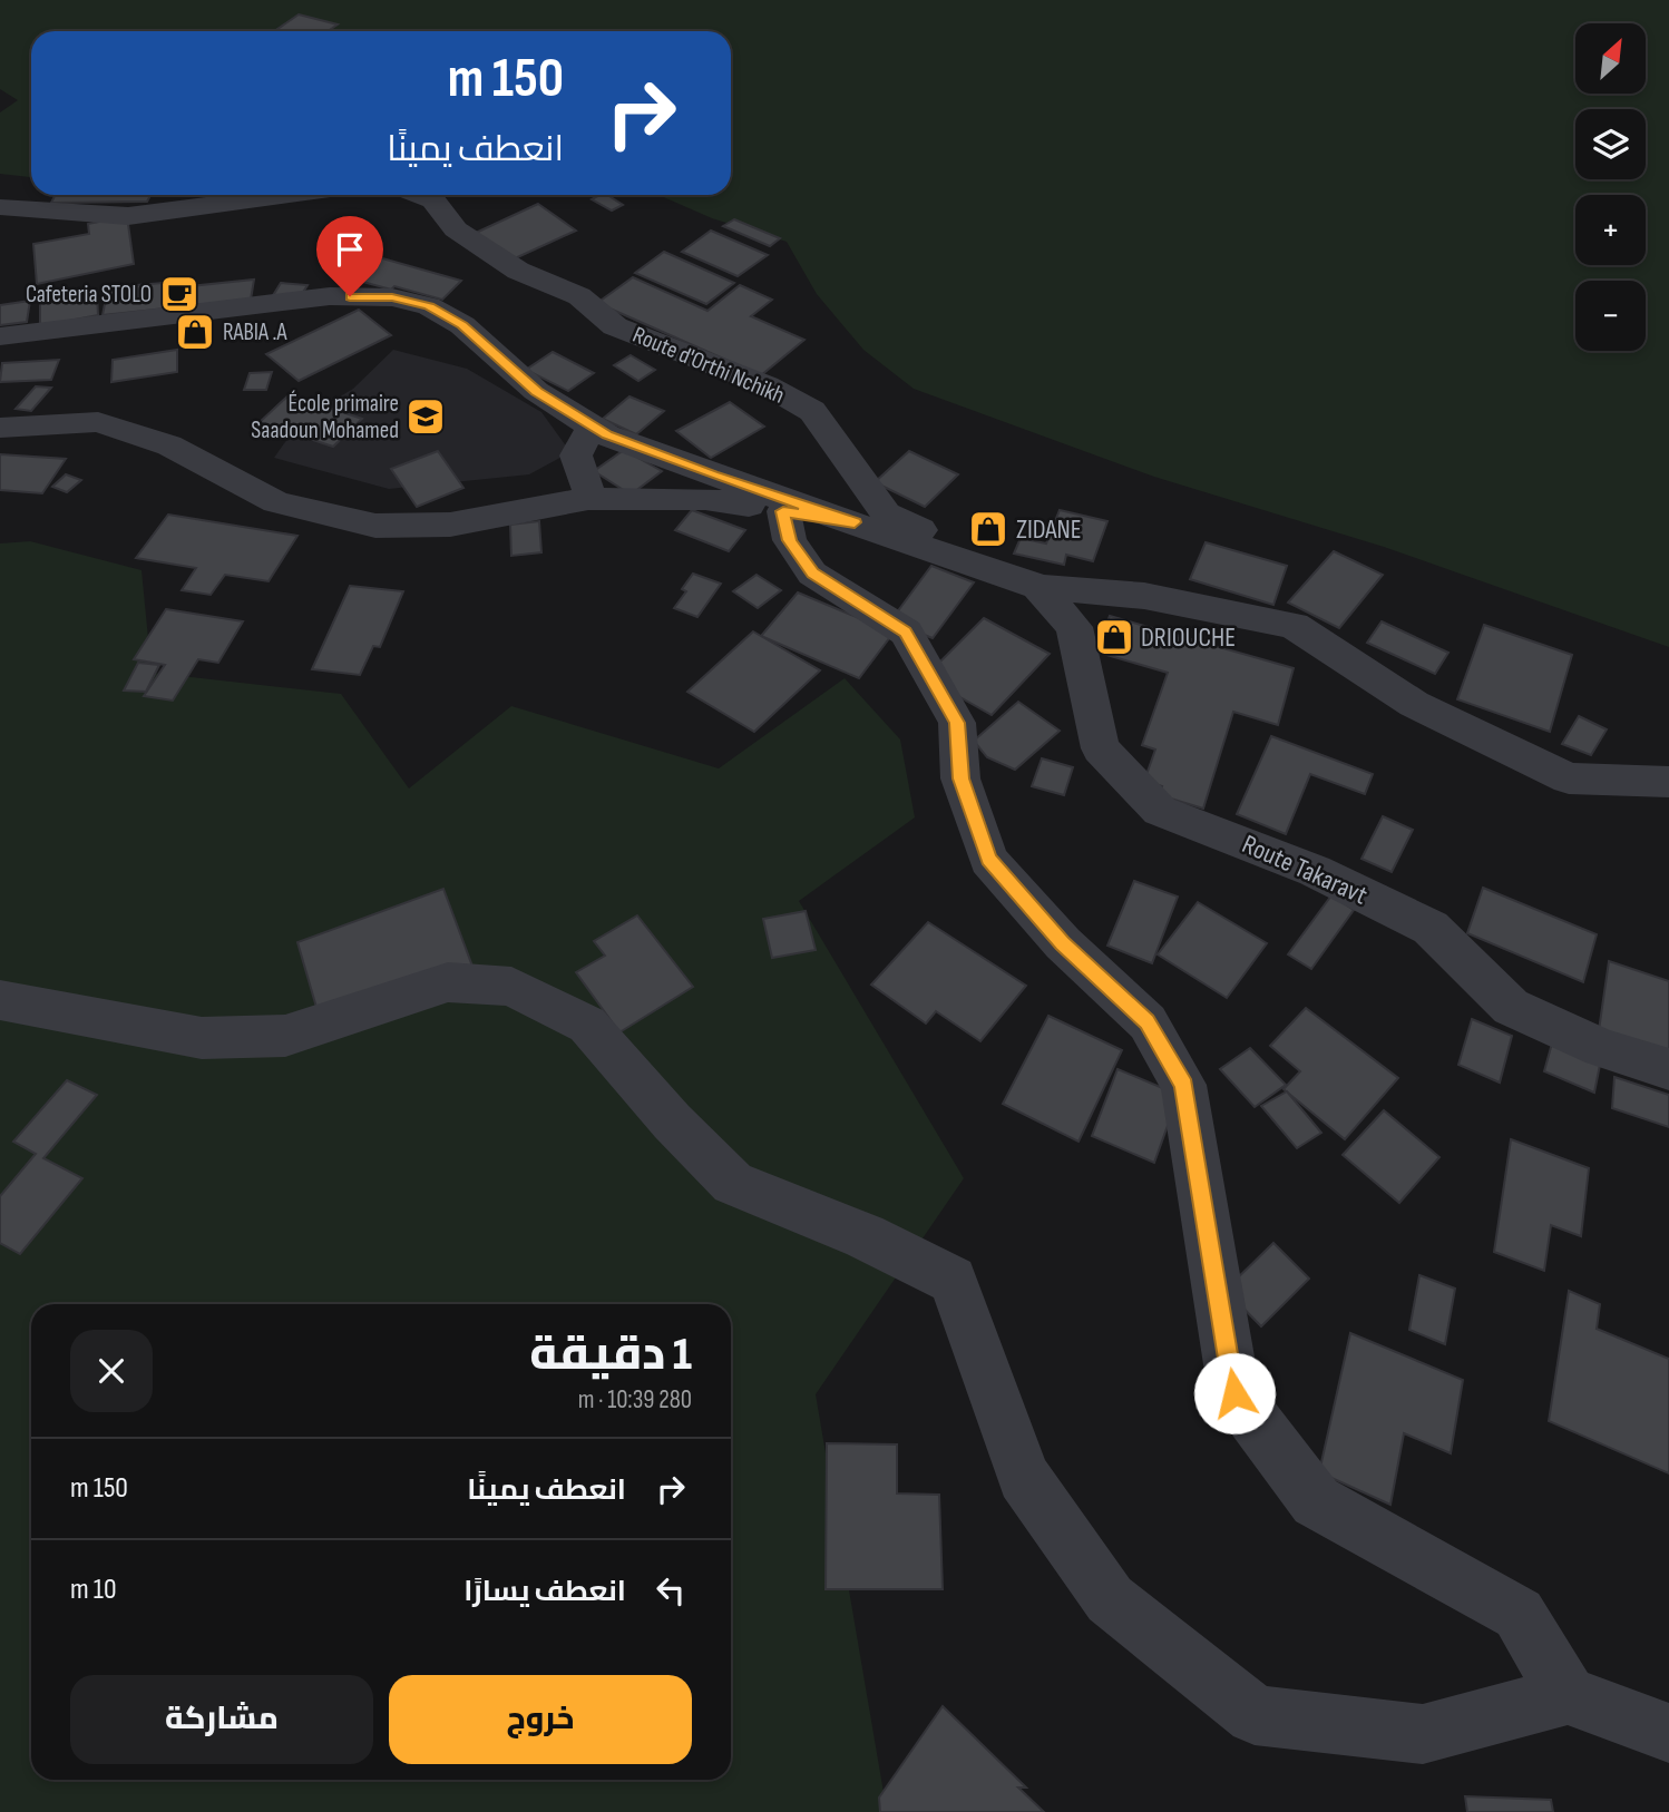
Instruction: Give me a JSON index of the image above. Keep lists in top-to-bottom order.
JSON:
{
  "streets": {
    "street": ["Route d'Orthi Nchikh", "Route Takaravt"]
  },
  "crossings": [
    ["Route d'Orthi Nchikh", "Route Takaravt"]
  ],
  "places": {
    "cafe": ["Cafeteria STOLO"],
    "shop": ["RABIA .A", "ZIDANE", "DRIOUCHE"],
    "school or university": ["École primaire Saadoun Mohamed"]
  },
  "north": "top right",
  "page": {
    "map_buttons": ["+", "−"],
    "turn": ["150 m", "انعطف يمينًا"],
    "heading": ["1 دقيقة", "280 m · 10:39"],
    "list": [
      {
        "name": "انعطف يمينًا",
        "value": "150 m"
      },
      {
        "name": "انعطف يسارًا",
        "value": "10 m"
      }
    ],
    "buttons": ["خروج", "مشاركة"]
  }
}
